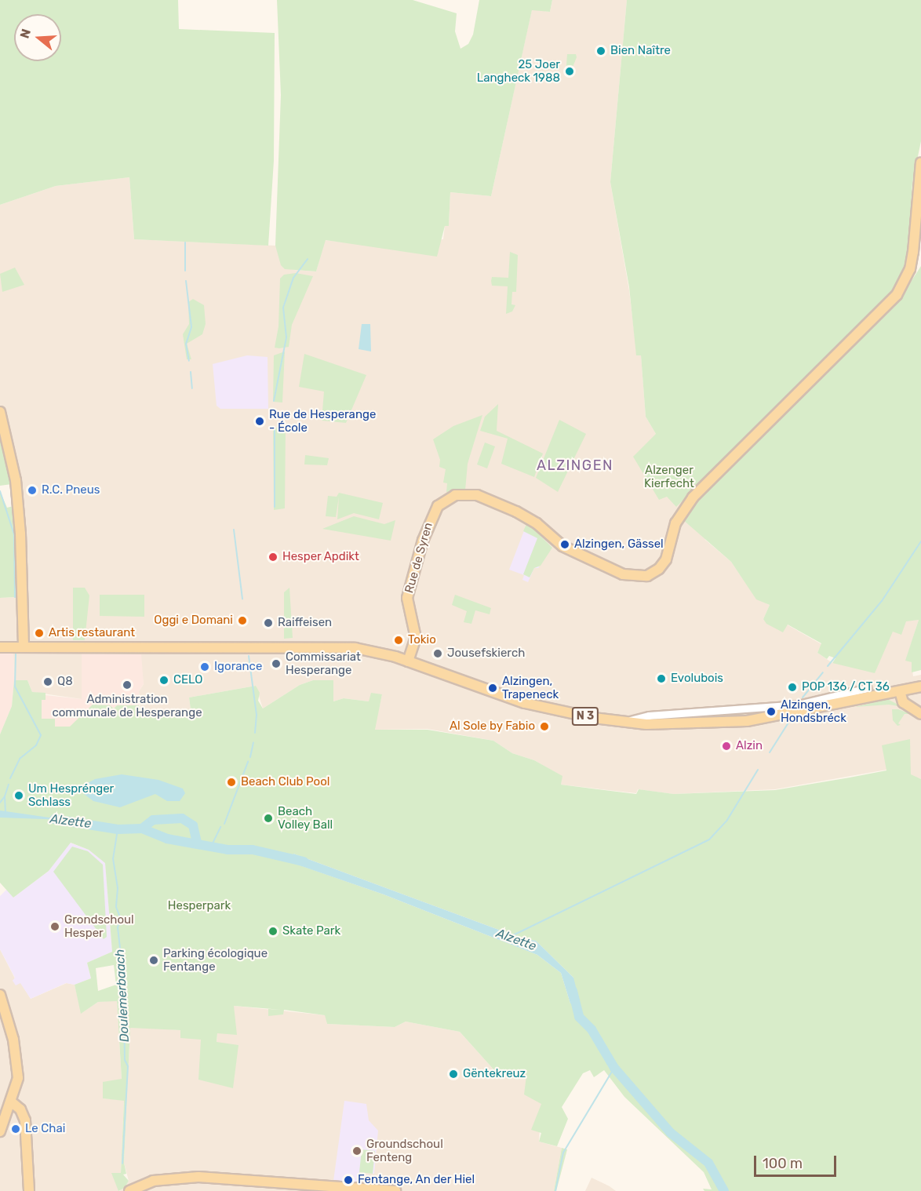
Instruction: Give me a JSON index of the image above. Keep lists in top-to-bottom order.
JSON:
{
  "streets": {
    "main road": ["Rue de Syren", "N 3"]
  },
  "crossings": [
    ["Rue de Syren", "N 3"]
  ],
  "districts": ["ALZINGEN"],
  "water": ["Alzette", "Doulemerbaach"],
  "parks": ["Alzenger Kierfecht", "Hesperpark"],
  "places": [
    "Bien Naître",
    "25 Joer Langheck 1988",
    "Rue de Hesperange - École",
    "R.C. Pneus",
    "Alzingen, Gässel",
    "Hesper Apdikt",
    "Oggi e Domani",
    "Raiffeisen",
    "Artis restaurant",
    "Tokio",
    "Jousefskierch",
    "Commissariat Hesperange",
    "Igorance",
    "Evolubois",
    "CELO",
    "Q8",
    "Administration communale de Hesperange",
    "POP 136 / CT 36",
    "Alzingen, Trapeneck",
    "Alzingen, Hondsbréck",
    "Al Sole by Fabio",
    "Alzin",
    "Beach Club Pool",
    "Um Hesprénger Schlass",
    "Beach Volley Ball",
    "Grondschoul Hesper",
    "Skate Park",
    "Parking écologique Fentange",
    "Gëntekreuz",
    "Le Chai",
    "Groundschoul Fenteng",
    "Fentange, An der Hiel"
  ],
  "scale_bar": "100 m",
  "north": "left"
}
